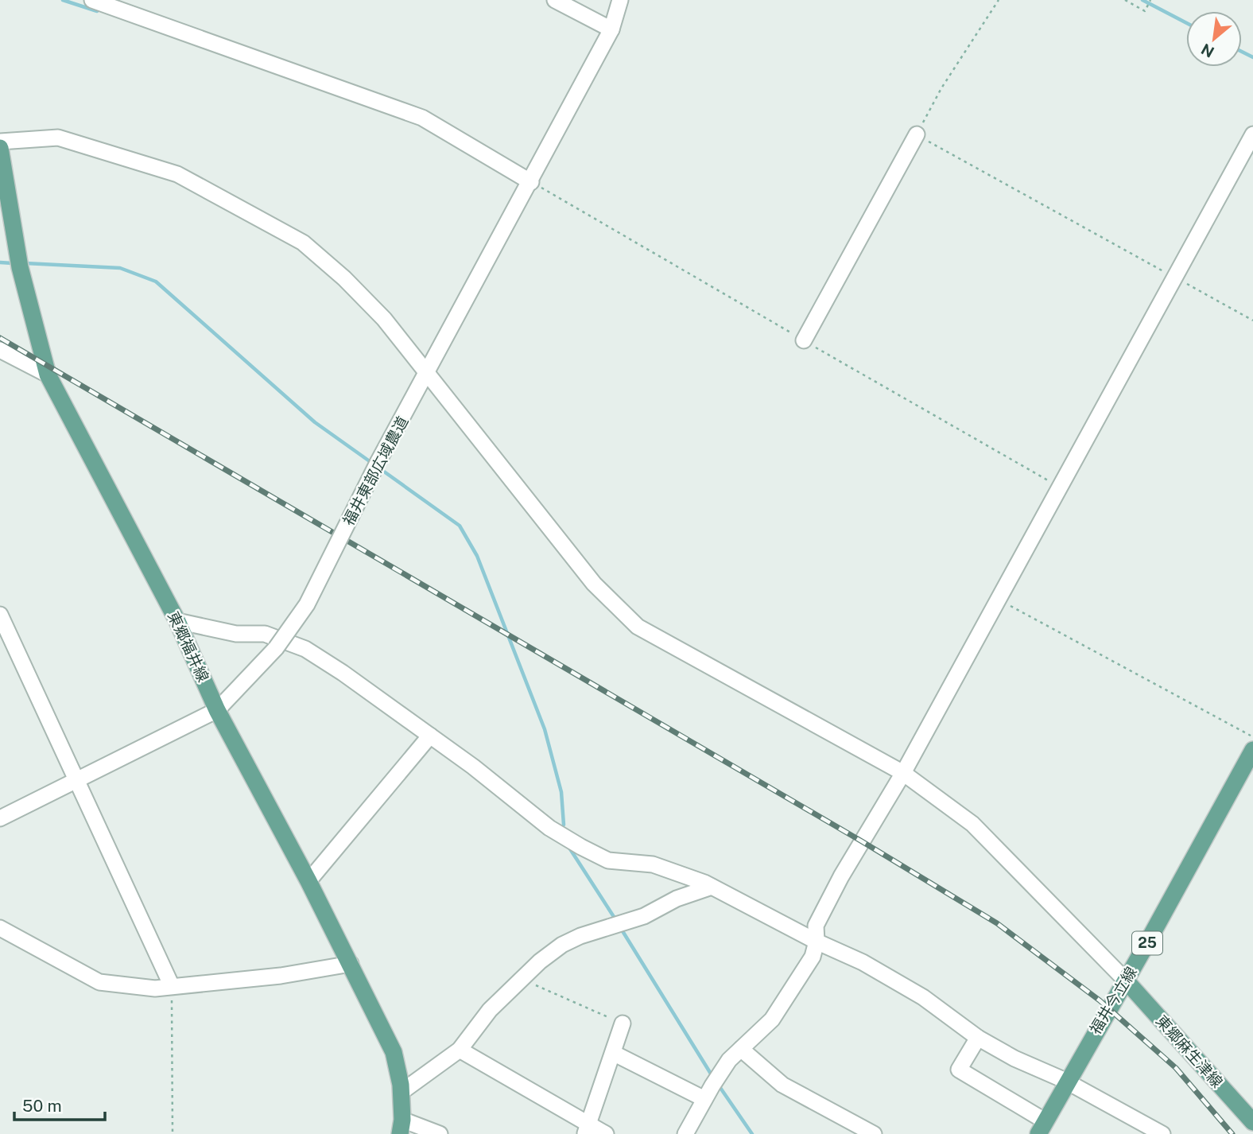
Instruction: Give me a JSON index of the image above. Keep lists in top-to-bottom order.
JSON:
{
  "streets": {
    "main road": [
      "東郷福井線",
      "25",
      "福井今立線",
      "東郷麻生津線"
    ],
    "street": ["福井東部広域農道"]
  },
  "crossings": [
    ["福井東部広域農道", "東郷福井線"],
    ["福井今立線", "東郷麻生津線"]
  ],
  "scale_bar": "50 m",
  "north": "bottom left"
}
